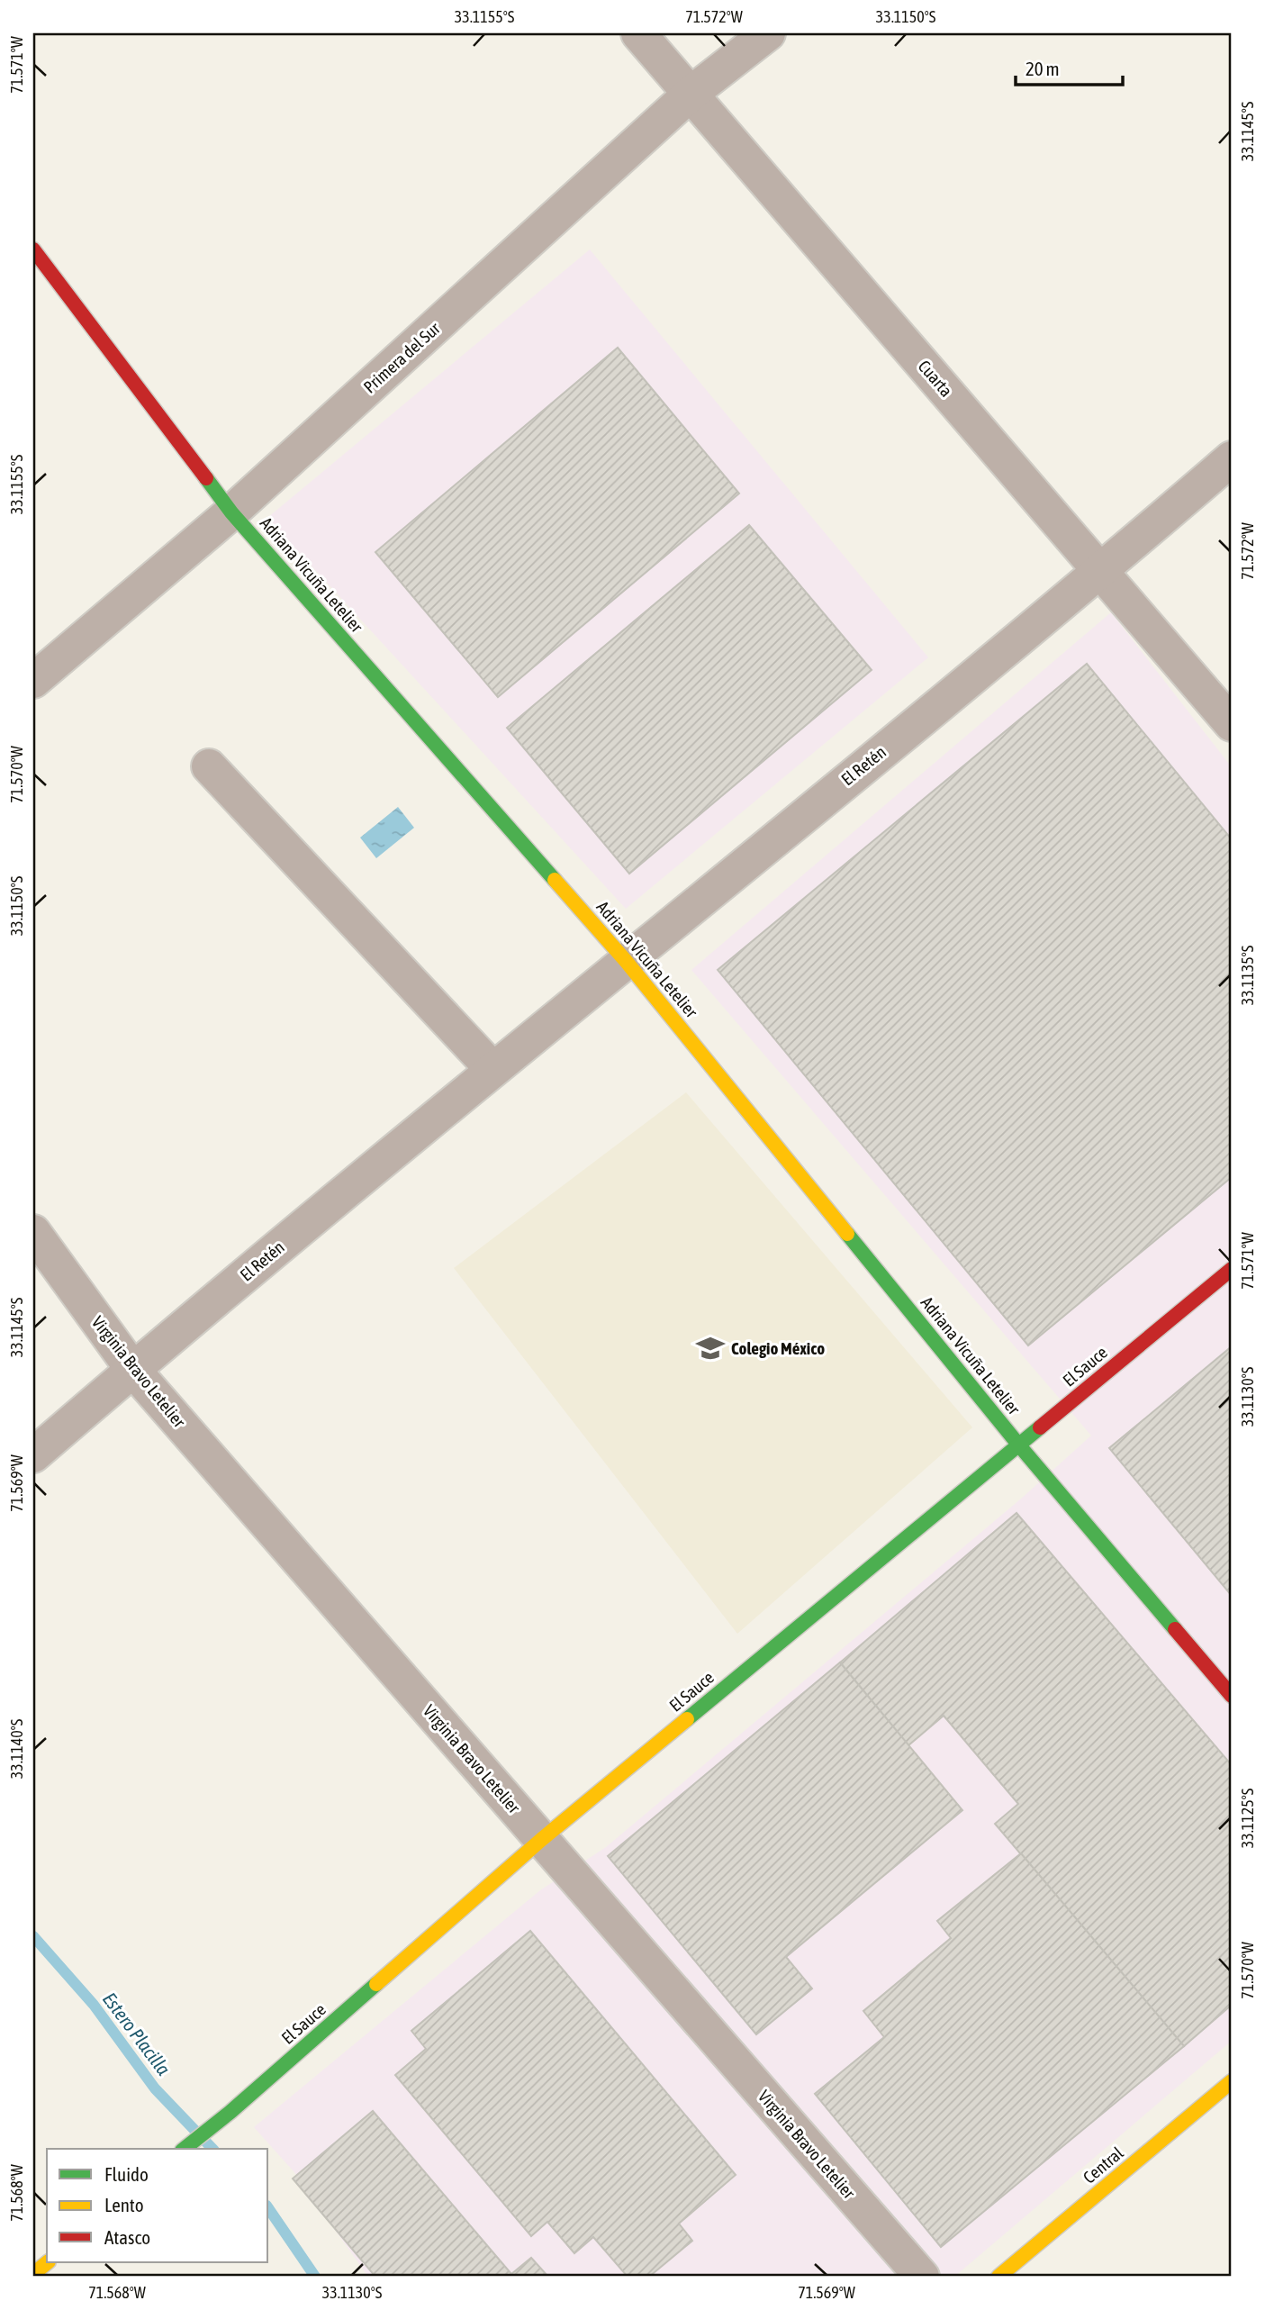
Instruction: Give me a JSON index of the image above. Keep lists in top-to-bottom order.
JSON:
{
  "streets": {
    "street": [
      "Primera del Sur",
      "Cuarta",
      "Adriana Vicuña Letelier",
      "El Retén",
      "El Sauce",
      "Virginia Bravo Letelier",
      "Central"
    ]
  },
  "crossings": [
    ["Primera del Sur", "Cuarta"],
    ["Primera del Sur", "Adriana Vicuña Letelier"],
    ["Cuarta", "El Retén"],
    ["Adriana Vicuña Letelier", "El Retén"],
    ["Adriana Vicuña Letelier", "El Sauce"],
    ["El Retén", "Virginia Bravo Letelier"],
    ["El Sauce", "Virginia Bravo Letelier"]
  ],
  "water": ["Estero Placilla"],
  "places": {
    "school or university": ["Colegio México"]
  },
  "legend": ["Fluido", "Lento", "Atasco"],
  "scale_bar": "20 m",
  "coordinates": [
    "33.1155°S",
    "71.572°W",
    "33.1150°S",
    "71.571°W",
    "33.1145°S",
    "71.570°W",
    "33.1135°S",
    "33.1130°S",
    "71.569°W",
    "33.1140°S",
    "33.1125°S",
    "71.568°W"
  ]
}
